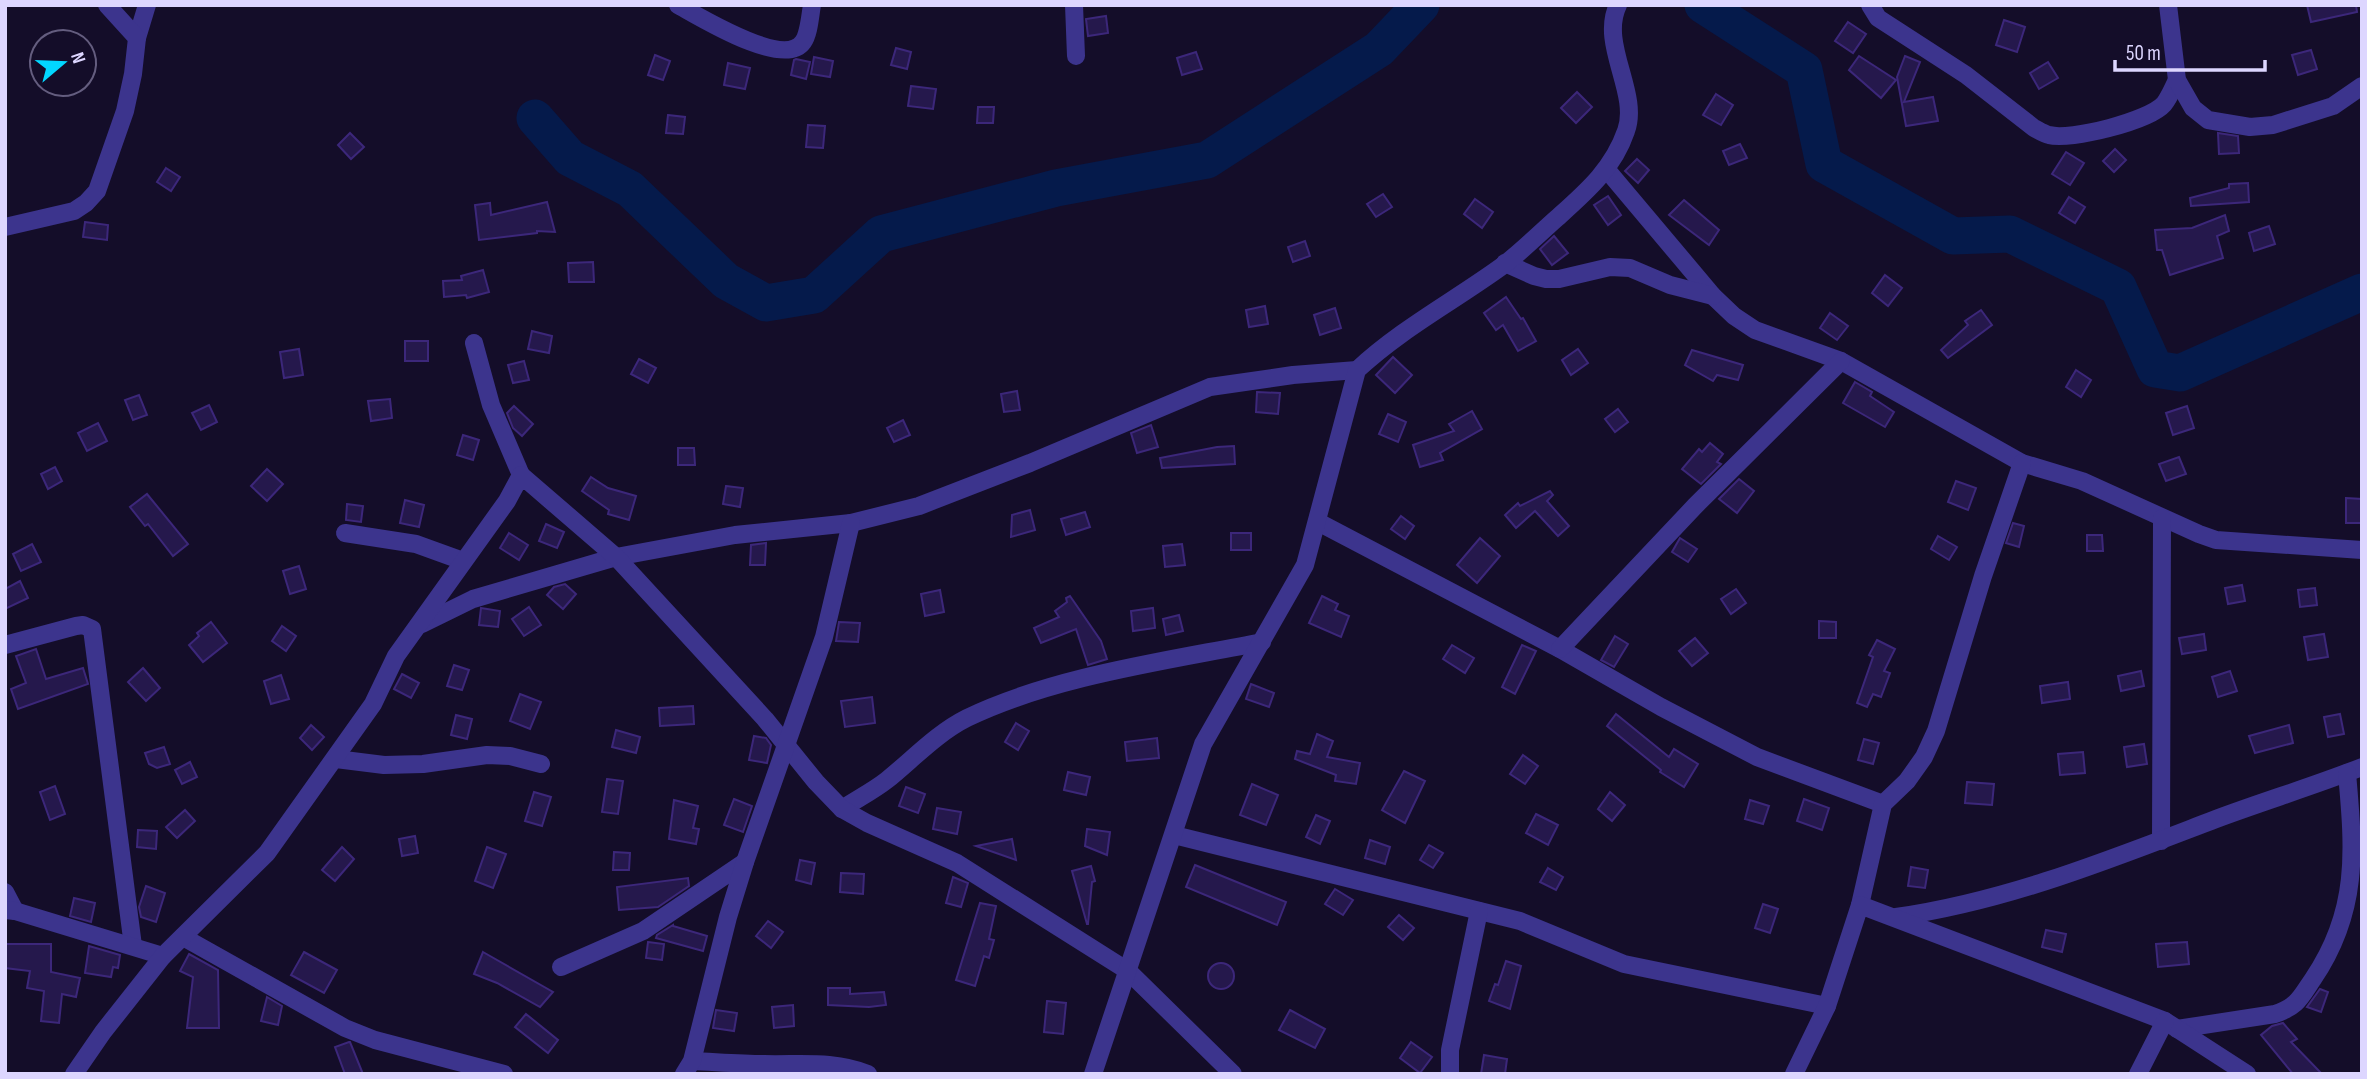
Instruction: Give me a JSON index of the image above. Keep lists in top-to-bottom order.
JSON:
{
  "scale_bar": "50 m",
  "north": "right"
}
